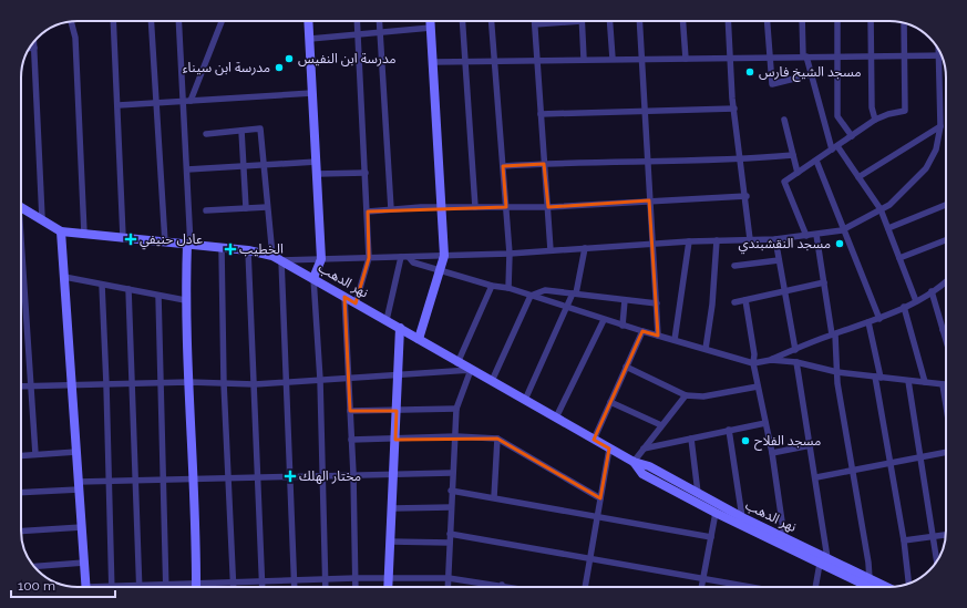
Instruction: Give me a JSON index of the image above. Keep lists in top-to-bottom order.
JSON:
{
  "streets": {
    "street": ["نهر الدهب"]
  },
  "places": {
    "other": [
      "مدرسة ابن النفيس",
      "مدرسة ابن سيناء",
      "مسجد الشيخ فارس",
      "مسجد النقشبندي",
      "مسجد الفلاح"
    ],
    "health": ["عادل حنيفي", "الخطيب", "مختار الهلك"]
  },
  "scale_bar": "100 m"
}
